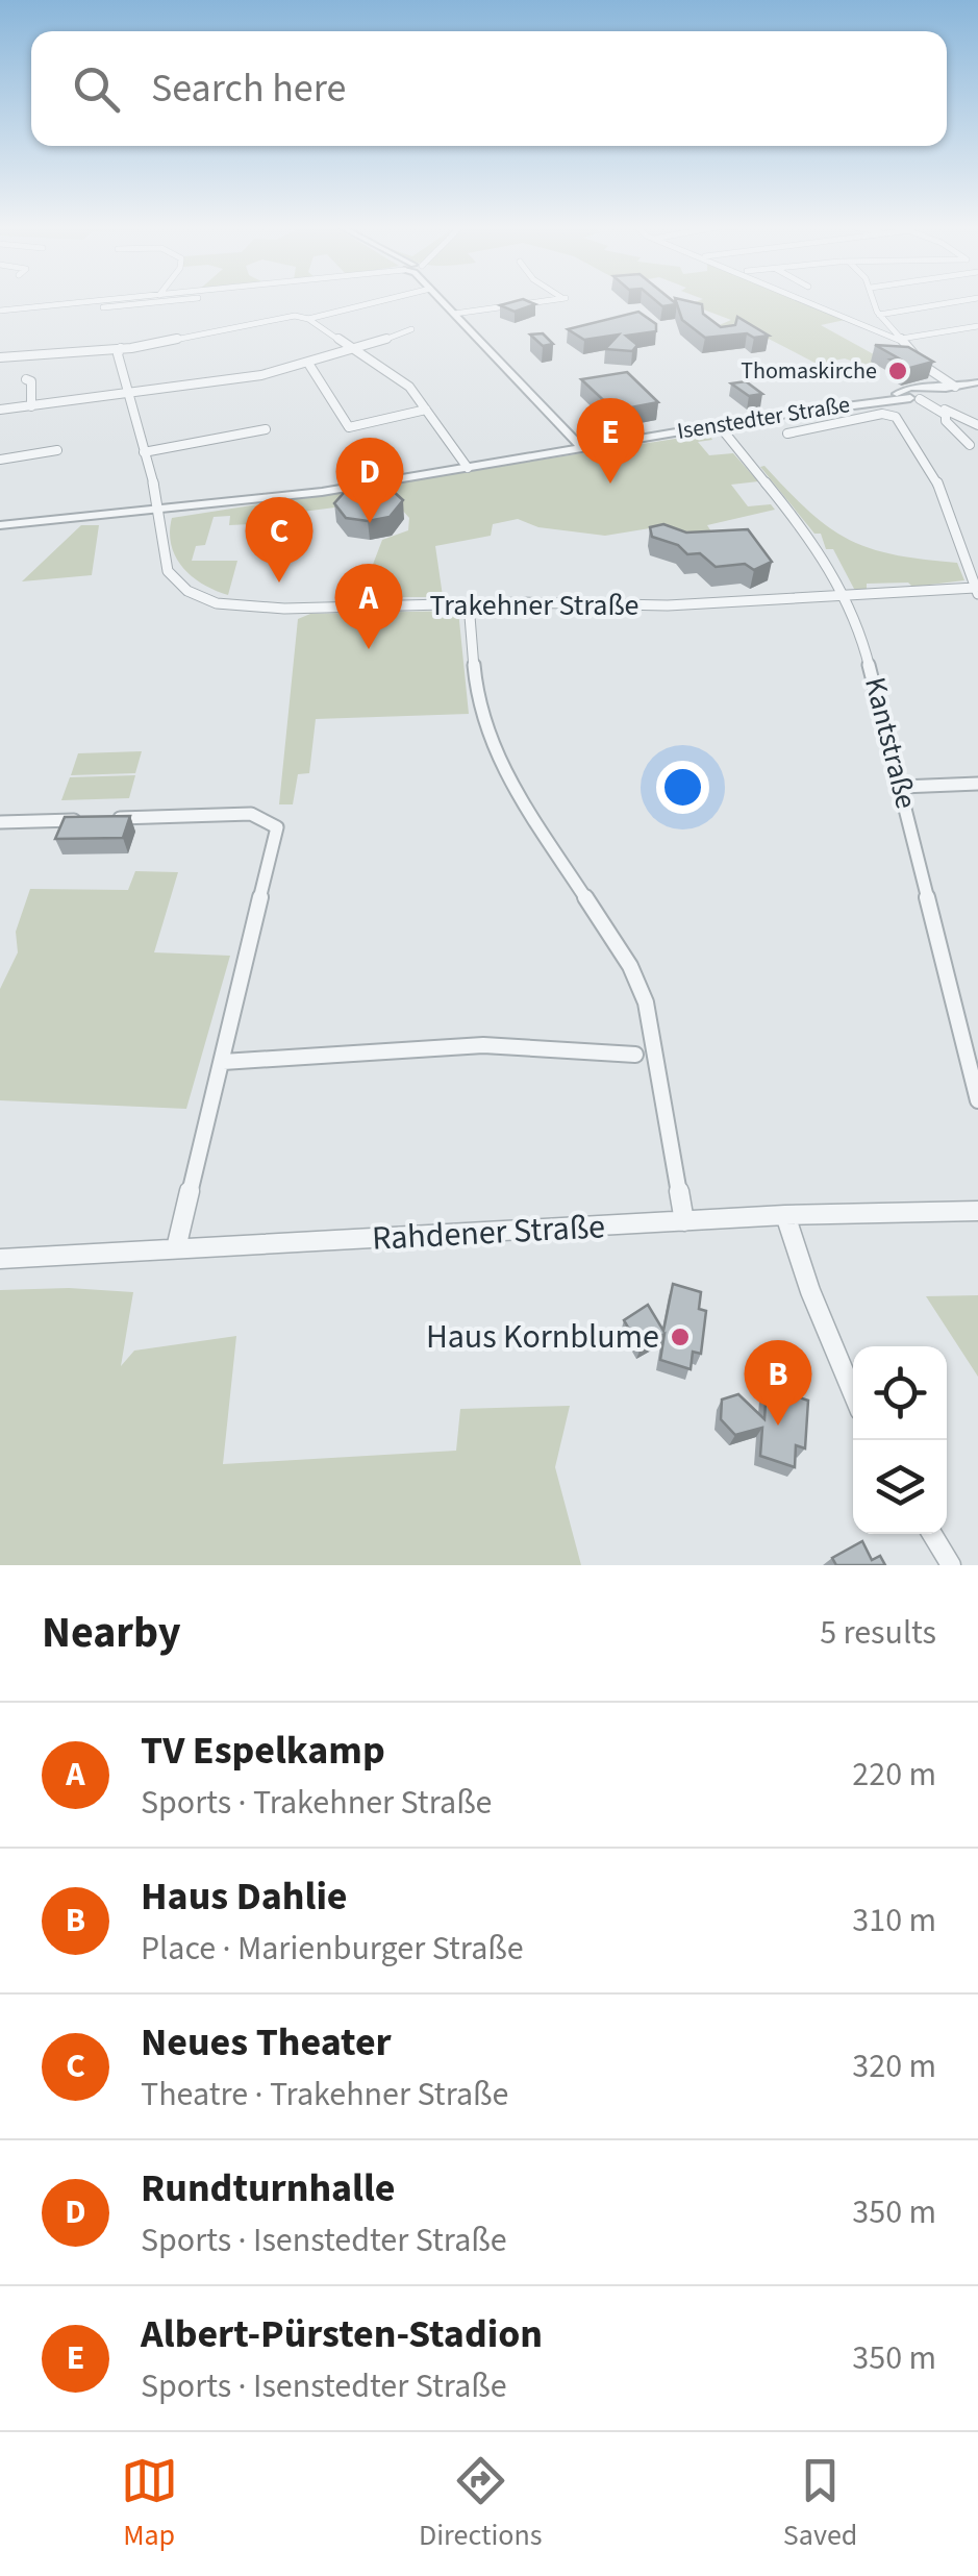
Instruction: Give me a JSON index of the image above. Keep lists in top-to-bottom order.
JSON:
{
  "streets": {
    "street": [
      "Isenstedter Straße",
      "Trakehner Straße",
      "Kantstraße",
      "Rahdener Straße"
    ]
  },
  "crossings": [
    ["Isenstedter Straße", "Trakehner Straße"],
    ["Isenstedter Straße", "Kantstraße"],
    ["Trakehner Straße", "Kantstraße"]
  ],
  "places": ["Thomaskirche", "Haus Kornblume"],
  "page": {
    "search": "Search here",
    "pins": [
      "E",
      "D",
      "C",
      "A",
      "B"
    ],
    "heading": ["Nearby", "5 results"],
    "list": [
      {
        "mark": "A",
        "name": "TV Espelkamp",
        "note": "Sports · Trakehner Straße",
        "value": "220 m"
      },
      {
        "mark": "B",
        "name": "Haus Dahlie",
        "note": "Place · Marienburger Straße",
        "value": "310 m"
      },
      {
        "mark": "C",
        "name": "Neues Theater",
        "note": "Theatre · Trakehner Straße",
        "value": "320 m"
      },
      {
        "mark": "D",
        "name": "Rundturnhalle",
        "note": "Sports · Isenstedter Straße",
        "value": "350 m"
      },
      {
        "mark": "E",
        "name": "Albert-Pürsten-Stadion",
        "note": "Sports · Isenstedter Straße",
        "value": "350 m"
      }
    ],
    "nav": ["Map", "Directions", "Saved"]
  }
}
